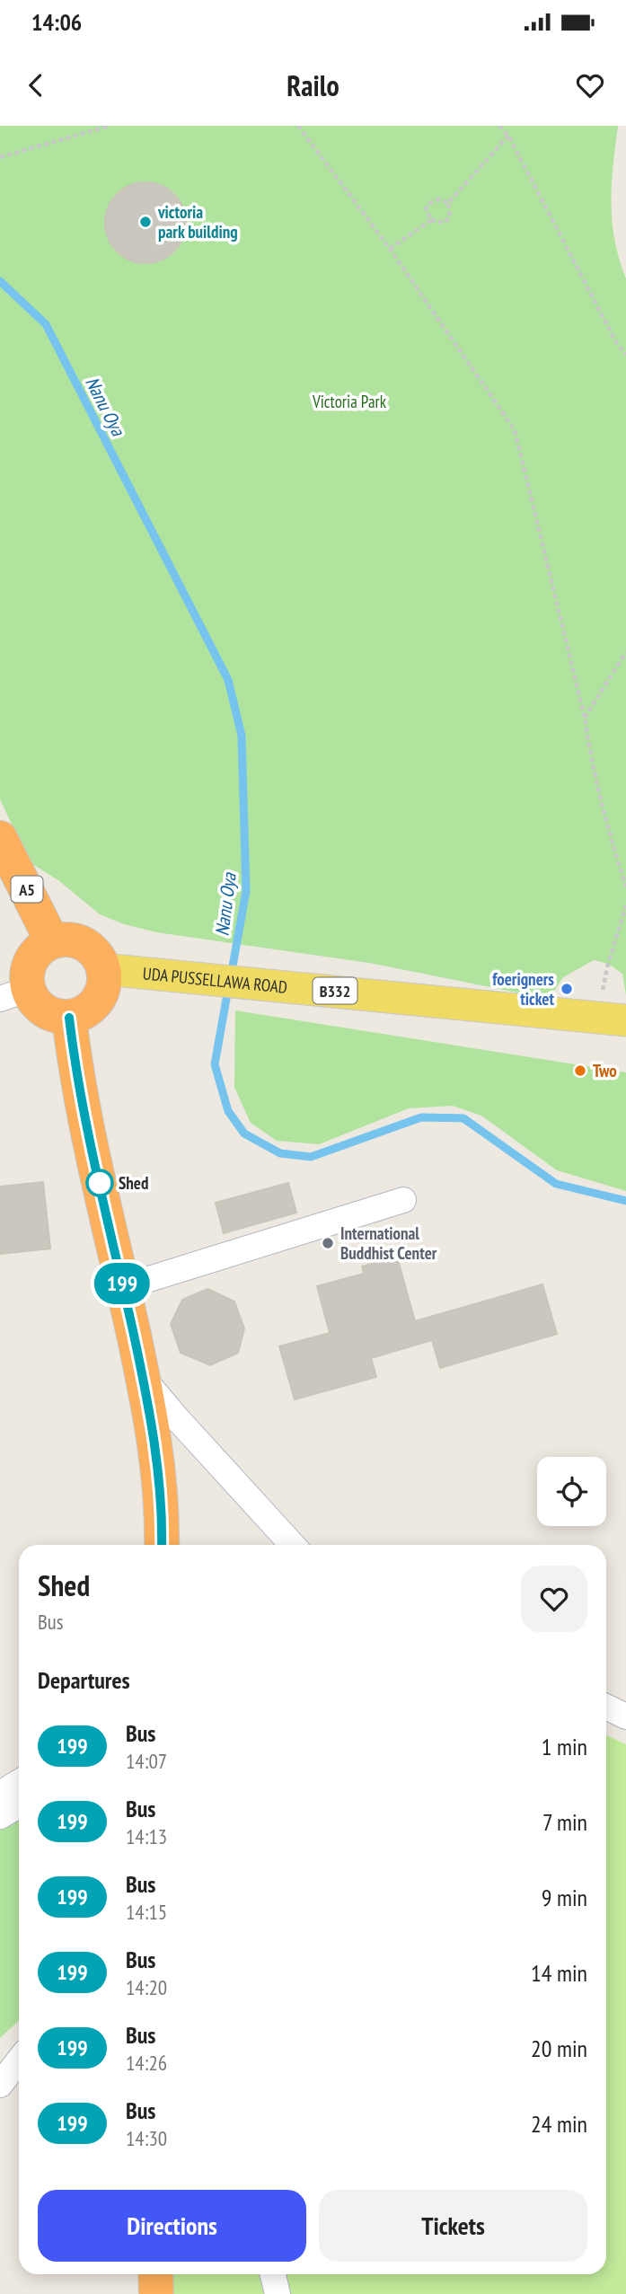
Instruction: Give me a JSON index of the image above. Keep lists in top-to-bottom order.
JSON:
{
  "streets": {
    "highway": ["A5"],
    "main road": ["UDA PUSSELLAWA ROAD", "B332"]
  },
  "crossings": [
    ["A5", "UDA PUSSELLAWA ROAD"]
  ],
  "water": ["Nanu Oya"],
  "parks": ["Victoria Park"],
  "places": [
    "victoria park building",
    "foerigners ticket",
    "Two",
    "Shed",
    "International Buddhist Center"
  ],
  "lines": ["bus line 199"],
  "page": {
    "status": "14:06",
    "header": "Railo",
    "on_map": "199",
    "heading": [
      ["Shed", "Bus"],
      "Departures"
    ],
    "list": [
      {
        "mark": "199",
        "name": "Bus",
        "note": "14:07",
        "value": "1 min"
      },
      {
        "mark": "199",
        "name": "Bus",
        "note": "14:13",
        "value": "7 min"
      },
      {
        "mark": "199",
        "name": "Bus",
        "note": "14:15",
        "value": "9 min"
      },
      {
        "mark": "199",
        "name": "Bus",
        "note": "14:20",
        "value": "14 min"
      },
      {
        "mark": "199",
        "name": "Bus",
        "note": "14:26",
        "value": "20 min"
      },
      {
        "mark": "199",
        "name": "Bus",
        "note": "14:30",
        "value": "24 min"
      }
    ],
    "buttons": ["Directions", "Tickets"]
  }
}
